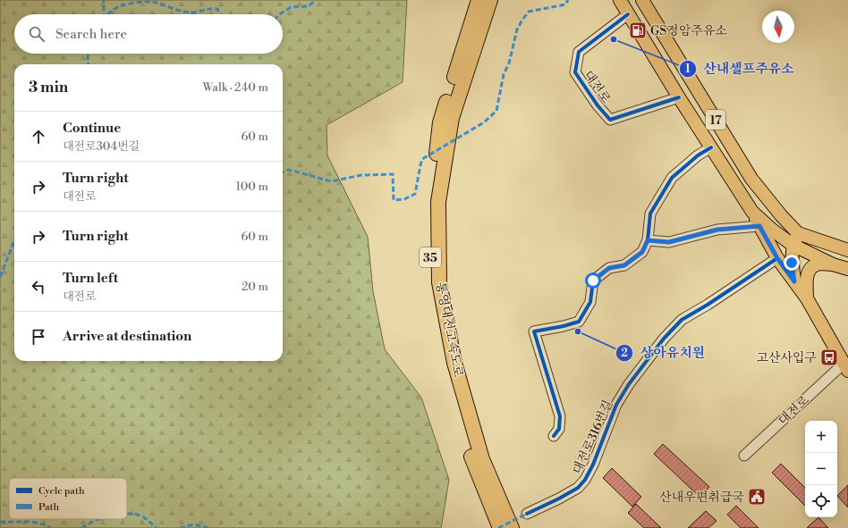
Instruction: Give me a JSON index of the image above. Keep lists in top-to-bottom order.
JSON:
{
  "streets": {
    "highway": ["35", "통영대전고속도로"],
    "main road": ["대전로", "17"],
    "street": ["대전로316번길"]
  },
  "crossings": [
    ["대전로", "17"]
  ],
  "places": {
    "fuel station": ["GS정암주유소"],
    "other": ["산내셀프주유소", "상아유치원"],
    "bus stop": ["고산사입구"],
    "public building": ["산내우편취급국"]
  },
  "legend": ["Cycle path", "Path"],
  "north": "bottom",
  "page": {
    "search": "Search here",
    "heading": ["3 min", "Walk · 240 m"],
    "list": [
      ["Continue", "대전로304번길", "60 m"],
      ["Turn right", "대전로", "100 m"],
      ["Turn right", "60 m"],
      ["Turn left", "대전로", "20 m"],
      "Arrive at destination"
    ],
    "map_buttons": ["+", "−"]
  }
}
